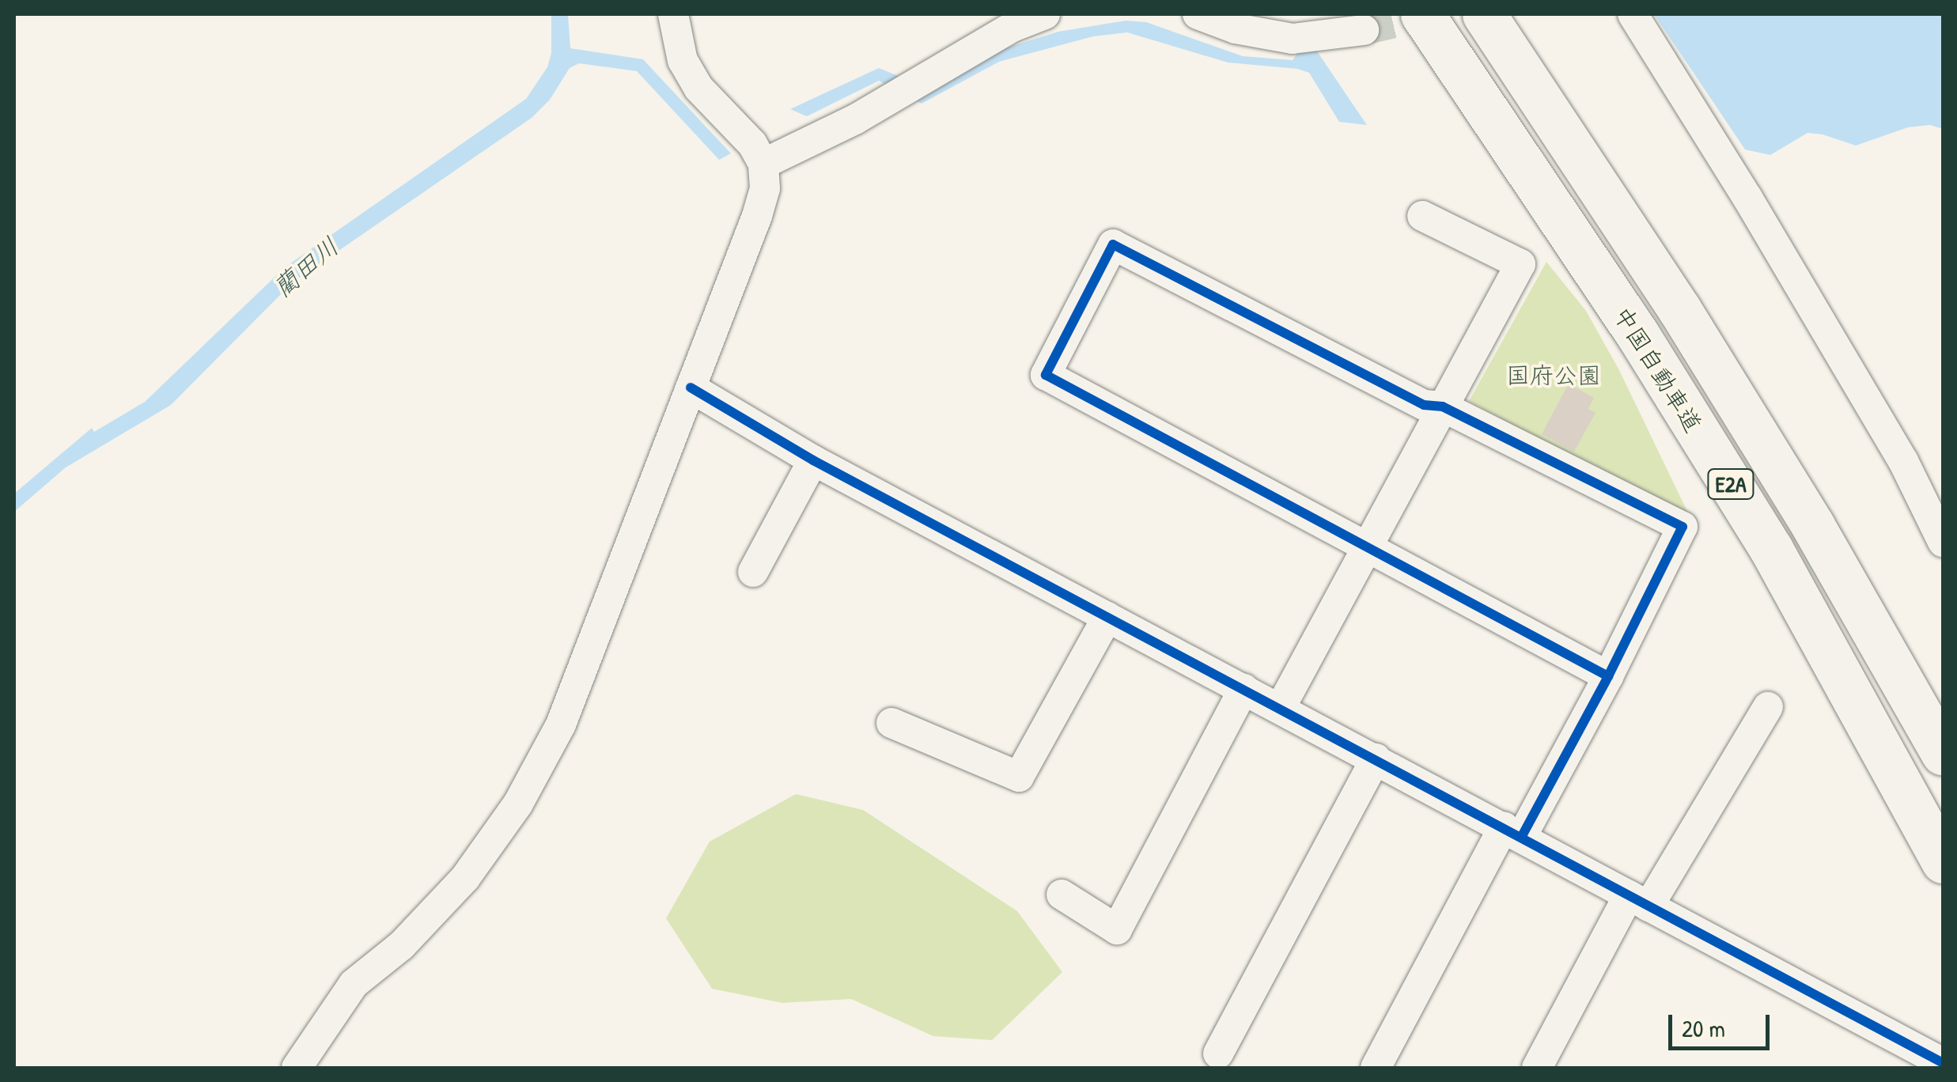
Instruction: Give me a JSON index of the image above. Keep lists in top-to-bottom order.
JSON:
{
  "streets": {
    "highway": ["中国自動車道", "E2A"]
  },
  "water": ["藺田川"],
  "parks": ["国府公園"],
  "scale_bar": "20 m"
}
